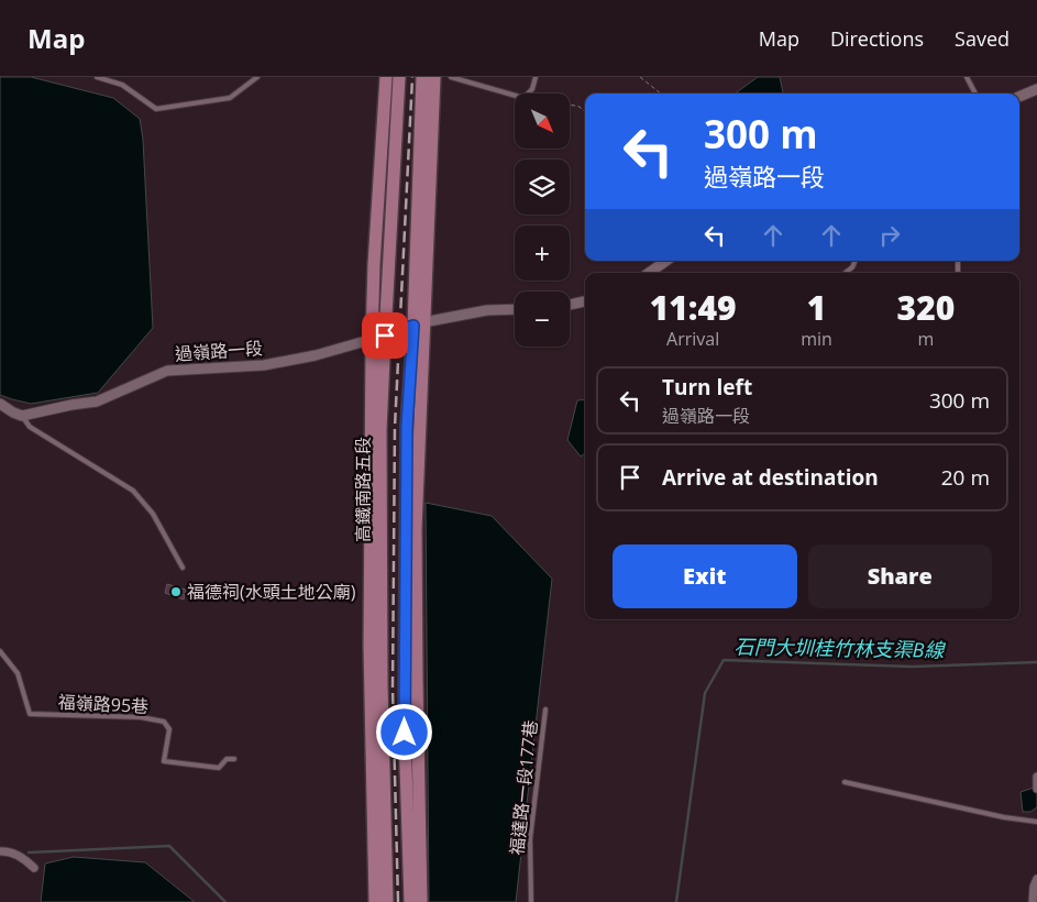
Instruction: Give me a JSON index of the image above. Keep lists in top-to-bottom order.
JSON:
{
  "streets": {
    "main road": ["高鐵南路五段"],
    "street": ["過嶺路一段"],
    "lane": ["福嶺路95巷", "福達路一段177巷"]
  },
  "crossings": [
    ["過嶺路一段", "高鐵南路五段"]
  ],
  "water": ["石門大圳桂竹林支渠B線"],
  "places": ["福德祠(水頭土地公廟)"],
  "north": "bottom right",
  "page": {
    "header": "Map",
    "nav": ["Map", "Directions", "Saved"],
    "map_buttons": ["+", "−"],
    "turn": ["300 m", "過嶺路一段"],
    "eta": [
      "11:49",
      "Arrival",
      "1",
      "min",
      "320",
      "m"
    ],
    "list": [
      {
        "name": "Turn left",
        "note": "過嶺路一段",
        "value": "300 m"
      },
      {
        "name": "Arrive at destination",
        "value": "20 m"
      }
    ],
    "buttons": ["Exit", "Share"]
  }
}
